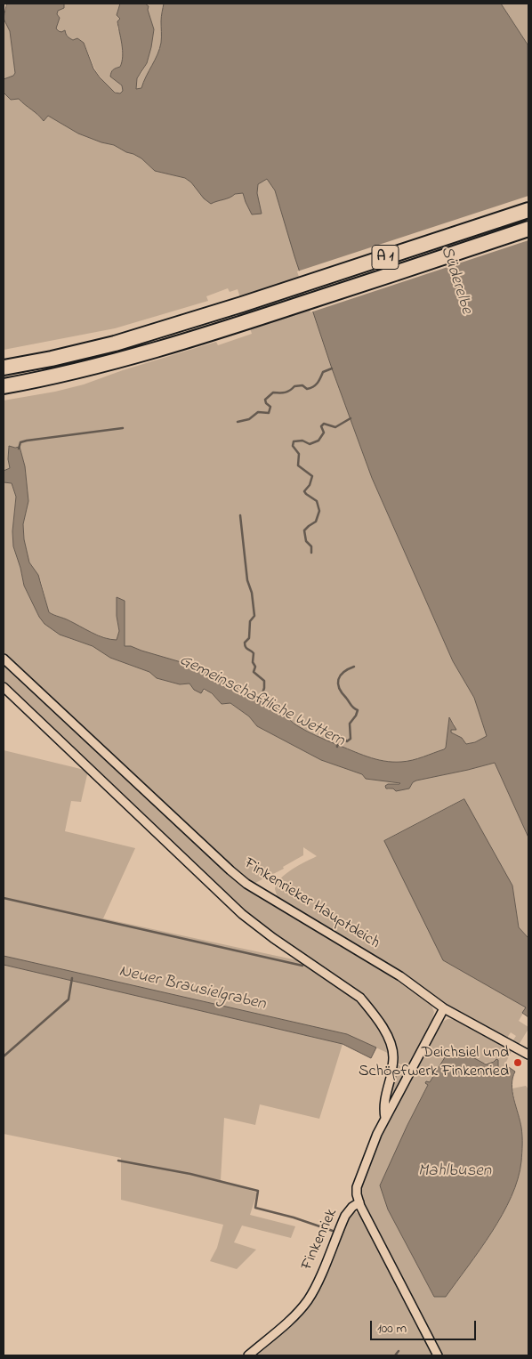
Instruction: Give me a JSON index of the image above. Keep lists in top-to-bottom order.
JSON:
{
  "streets": {
    "highway": ["A 1"],
    "street": ["Finkenrieker Hauptdeich", "Finkenriek"]
  },
  "crossings": [
    ["Finkenrieker Hauptdeich", "Finkenriek"]
  ],
  "water": [
    "Süderelbe",
    "Gemeinschaftliche Wettern",
    "Neuer Brausielgraben",
    "Mahlbusen"
  ],
  "places": ["Deichsiel und Schöpfwerk Finkenried"],
  "scale_bar": "100 m"
}
